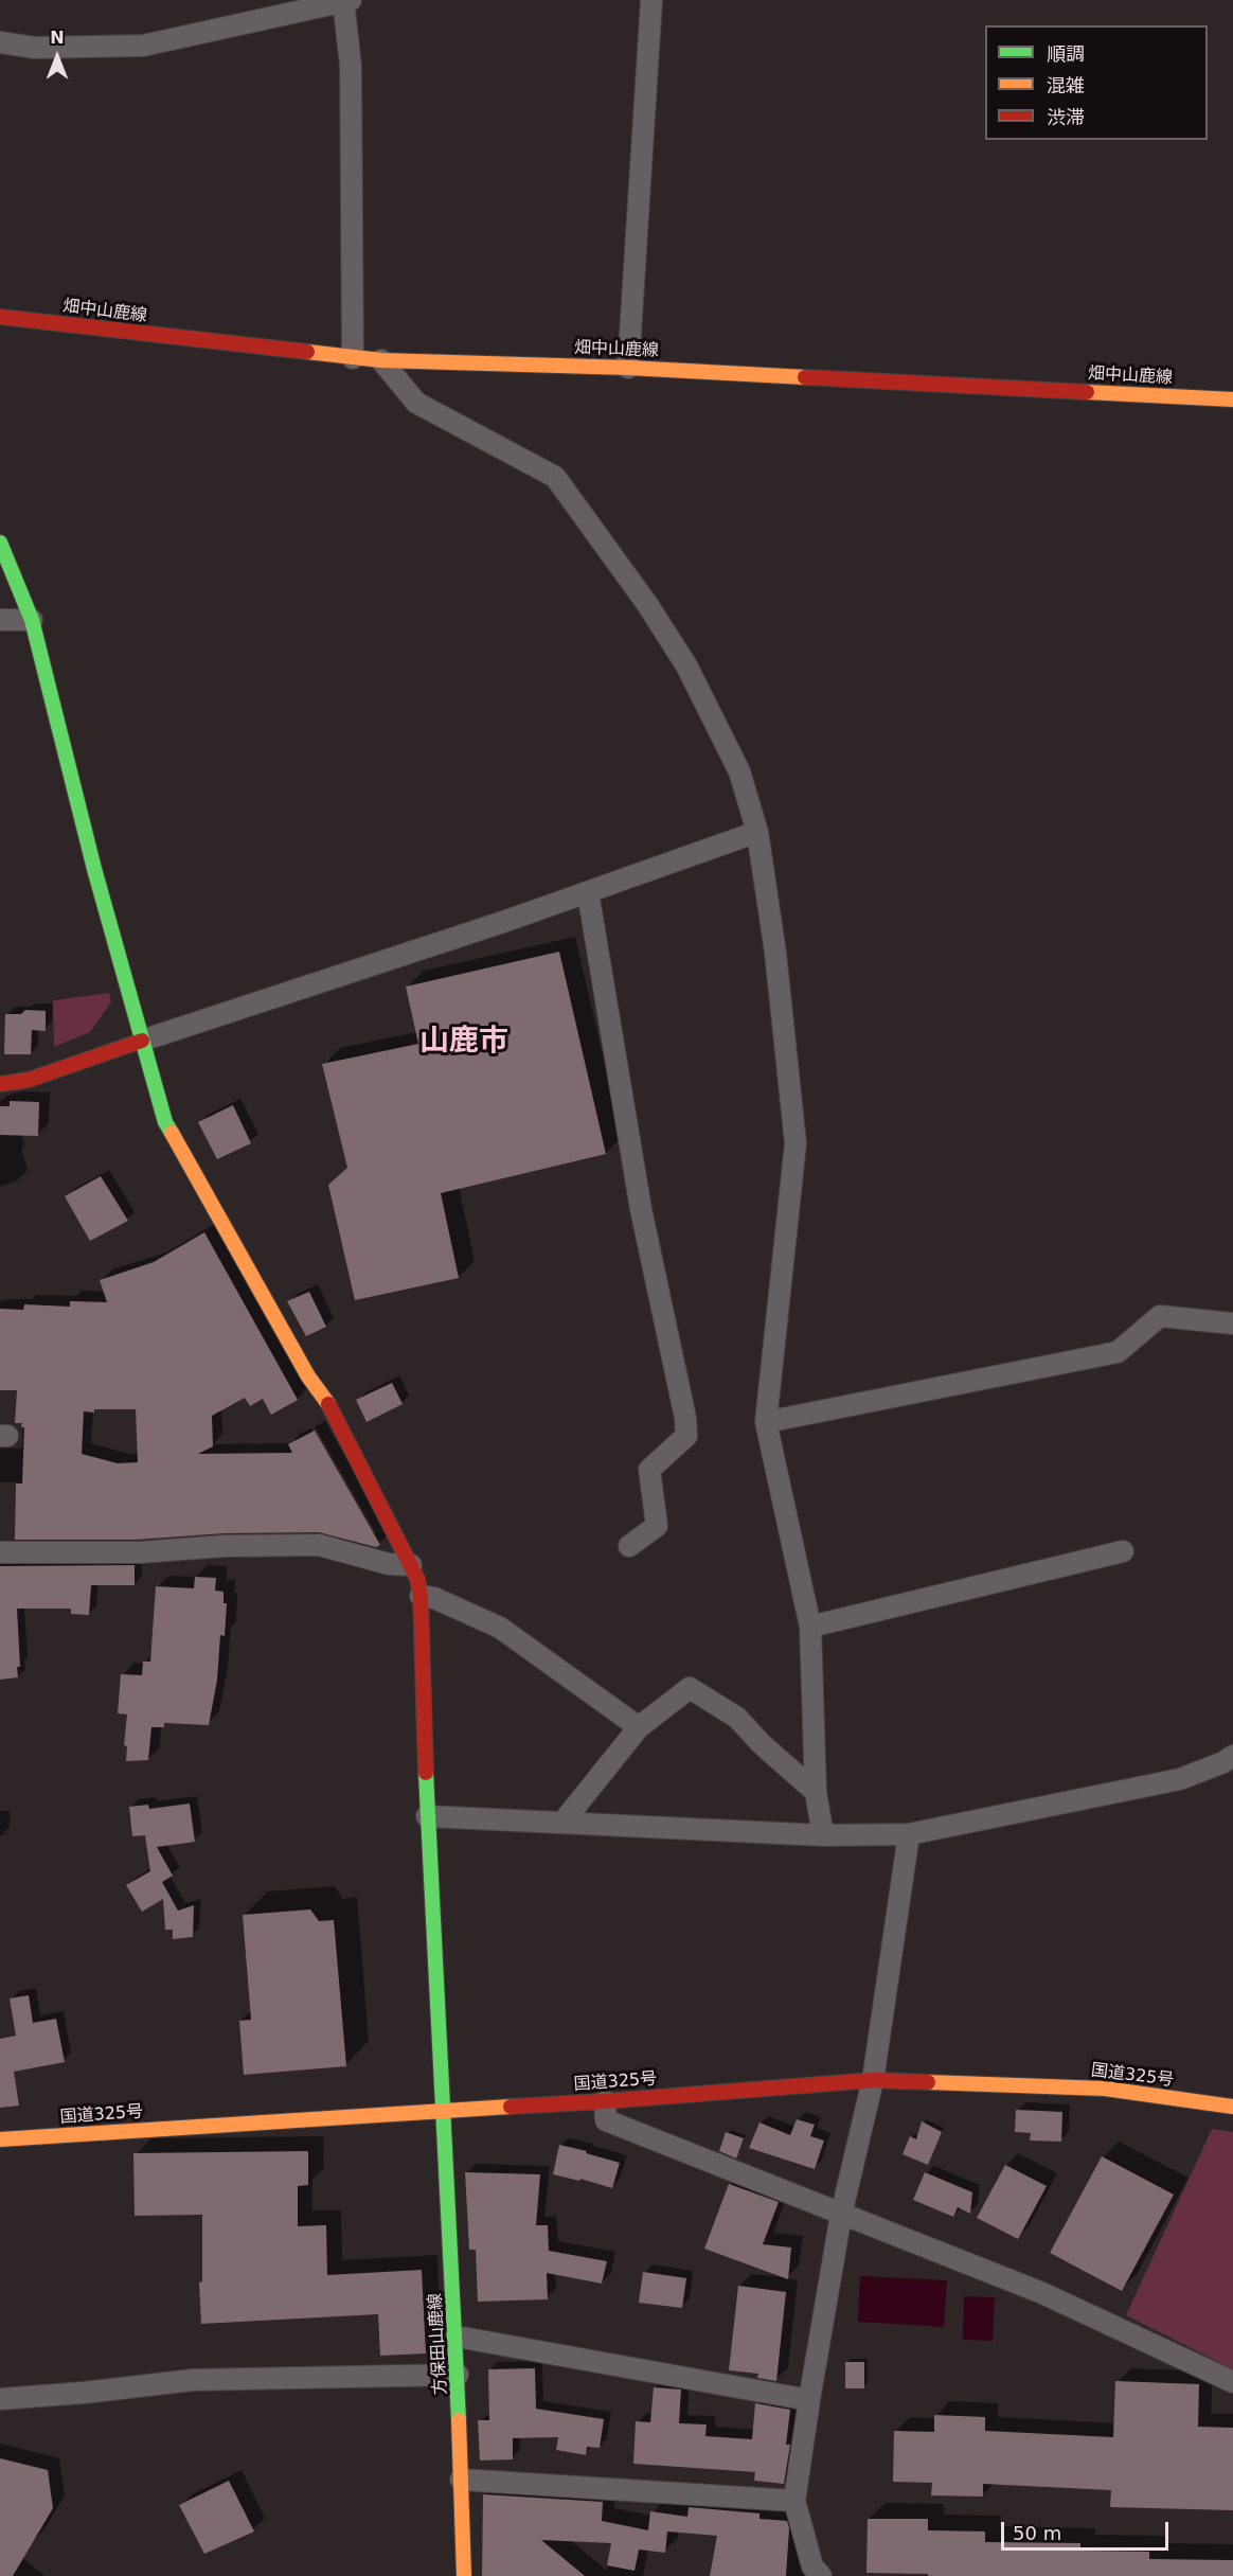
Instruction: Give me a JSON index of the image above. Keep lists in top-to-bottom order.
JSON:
{
  "streets": {
    "main road": ["畑中山鹿線", "国道325号", "方保田山鹿線"]
  },
  "crossings": [
    ["国道325号", "方保田山鹿線"]
  ],
  "districts": ["山鹿市"],
  "legend": ["順調", "混雑", "渋滞"],
  "scale_bar": "50 m",
  "north": "top"
}
